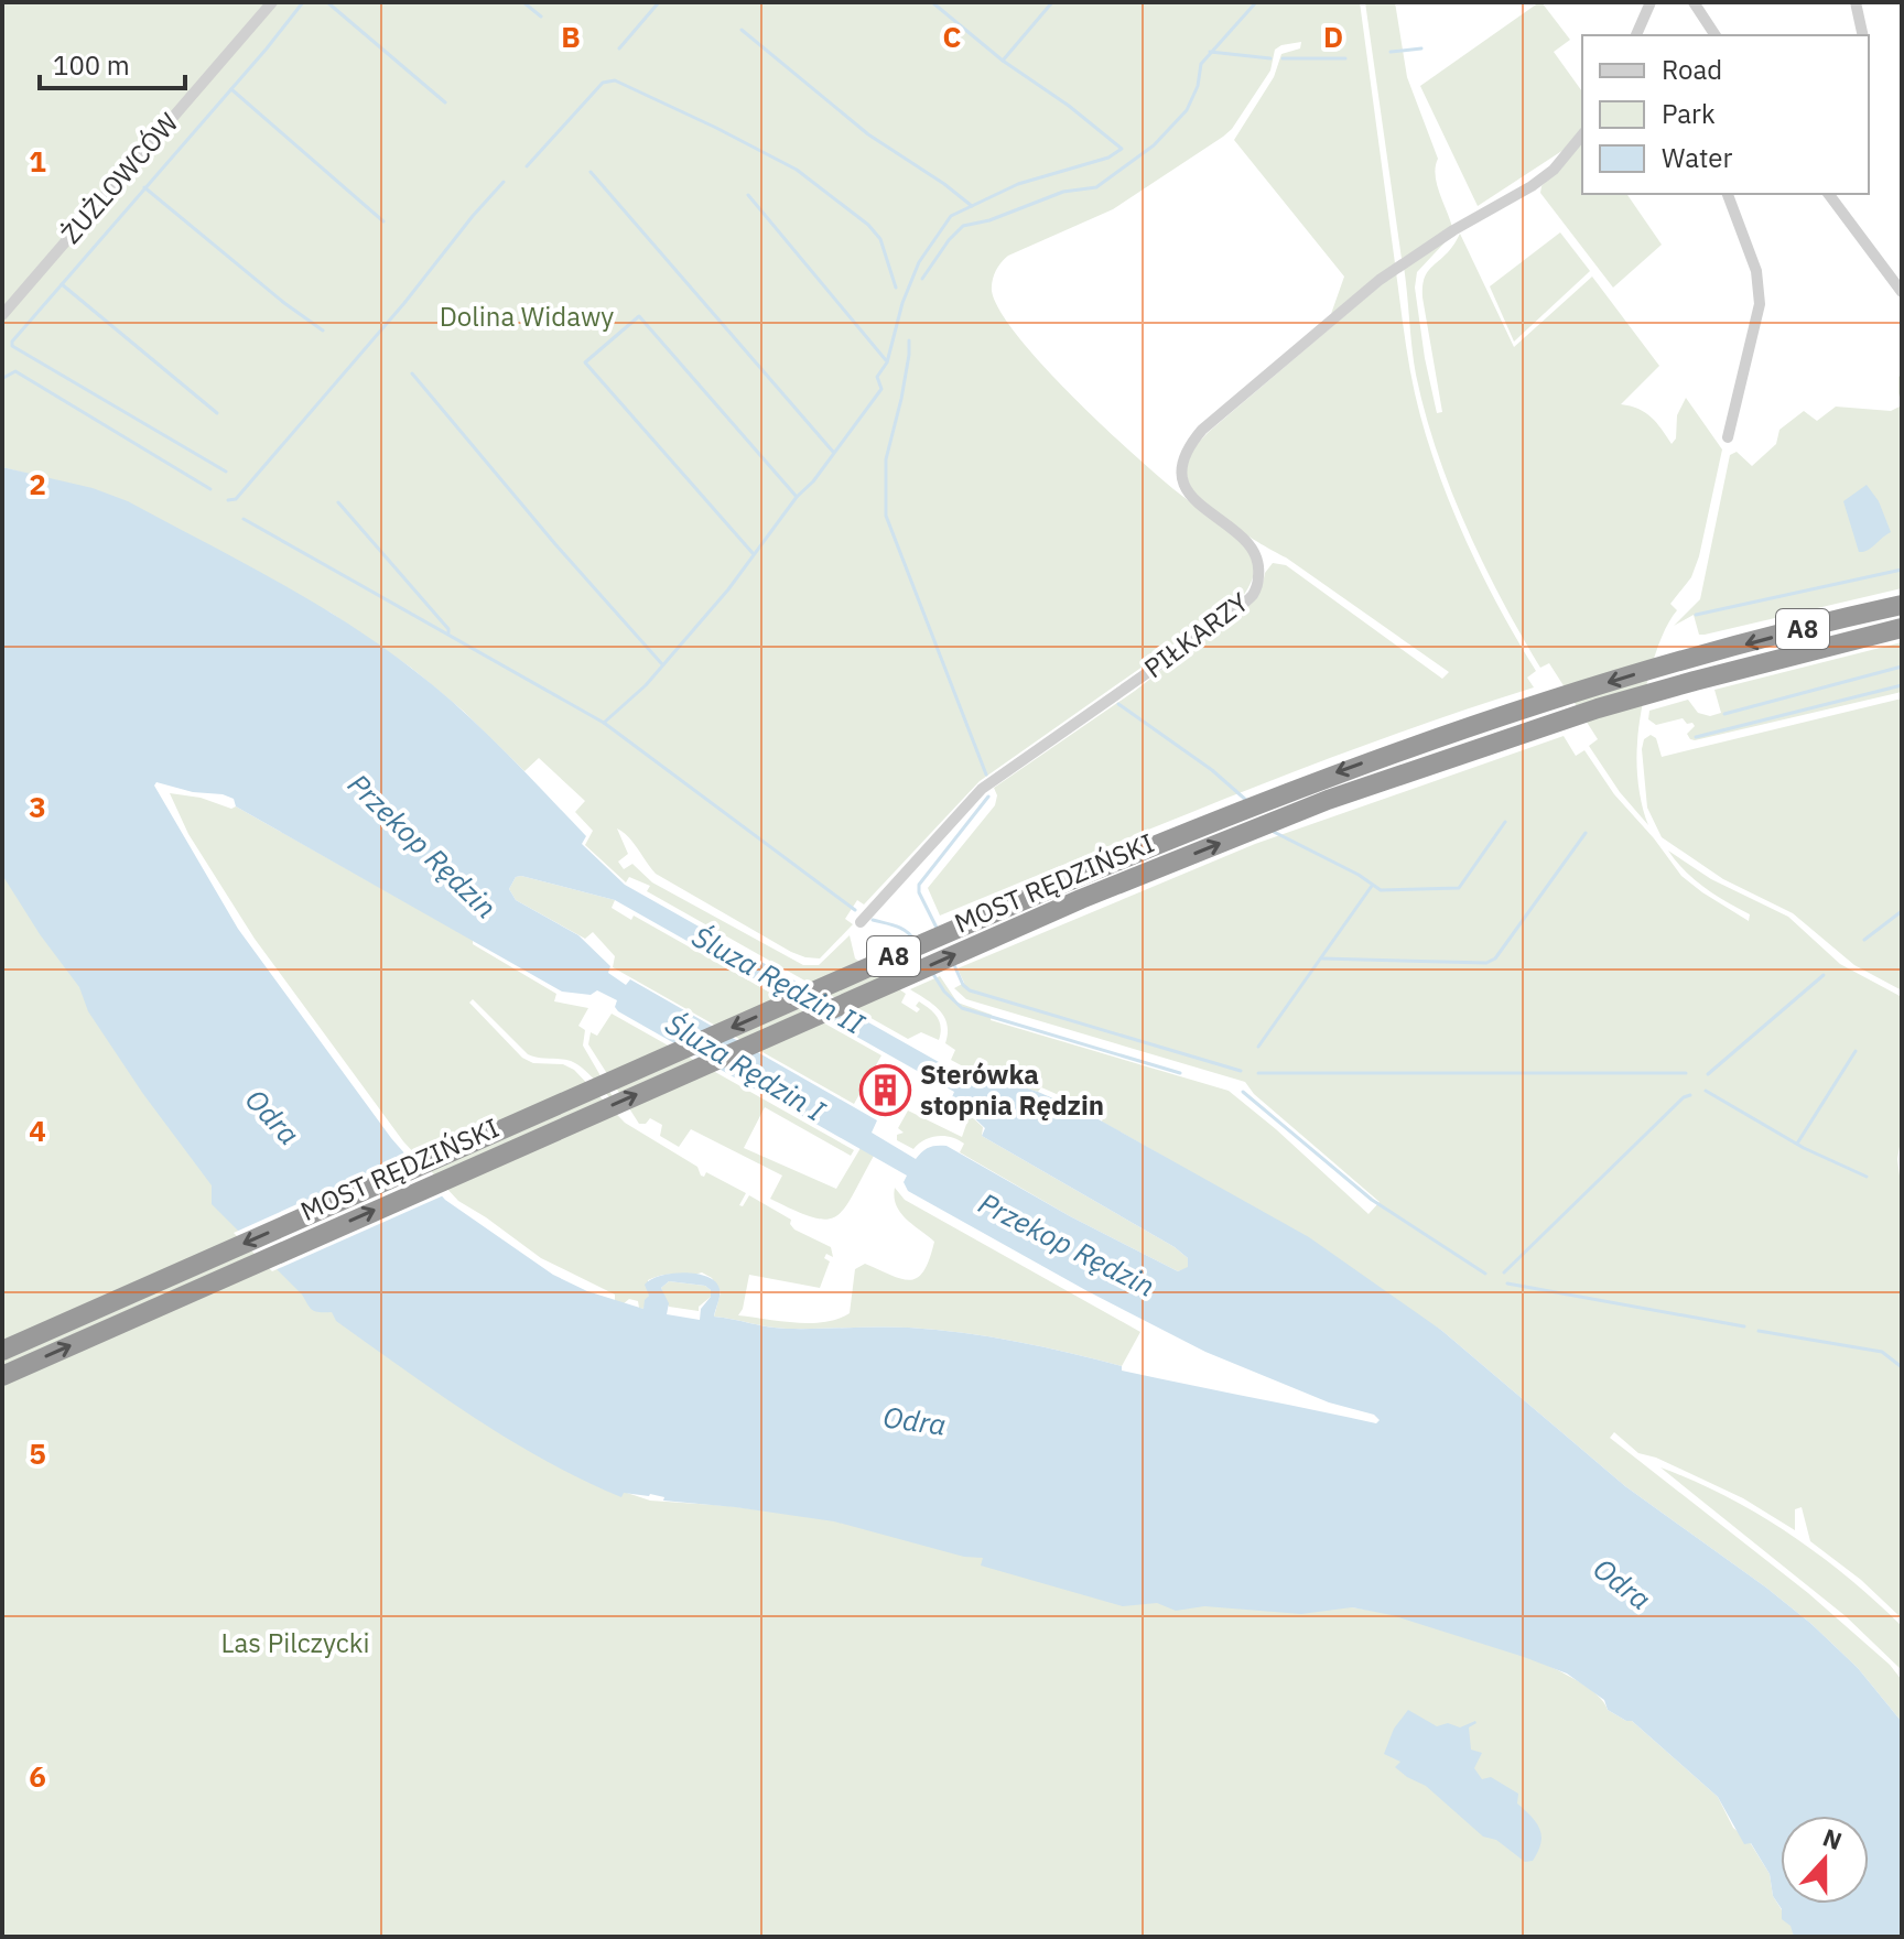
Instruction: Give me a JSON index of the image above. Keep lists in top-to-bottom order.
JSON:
{
  "streets": {
    "highway": ["A8", "MOST RĘDZIŃSKI"],
    "street": ["ŻUŻLOWCÓW", "PIŁKARZY"]
  },
  "water": [
    "Przekop Rędzin",
    "Śluza Rędzin II",
    "Śluza Rędzin I",
    "Odra"
  ],
  "parks": ["Dolina Widawy", "Las Pilczycki"],
  "places": {
    "building": ["Sterówka stopnia Rędzin"]
  },
  "legend": ["Road", "Park", "Water"],
  "scale_bar": "100 m",
  "north": "top",
  "grid": {
    "columns": ["B", "C", "D"],
    "rows": [
      "1",
      "2",
      "3",
      "4",
      "5",
      "6"
    ]
  }
}
